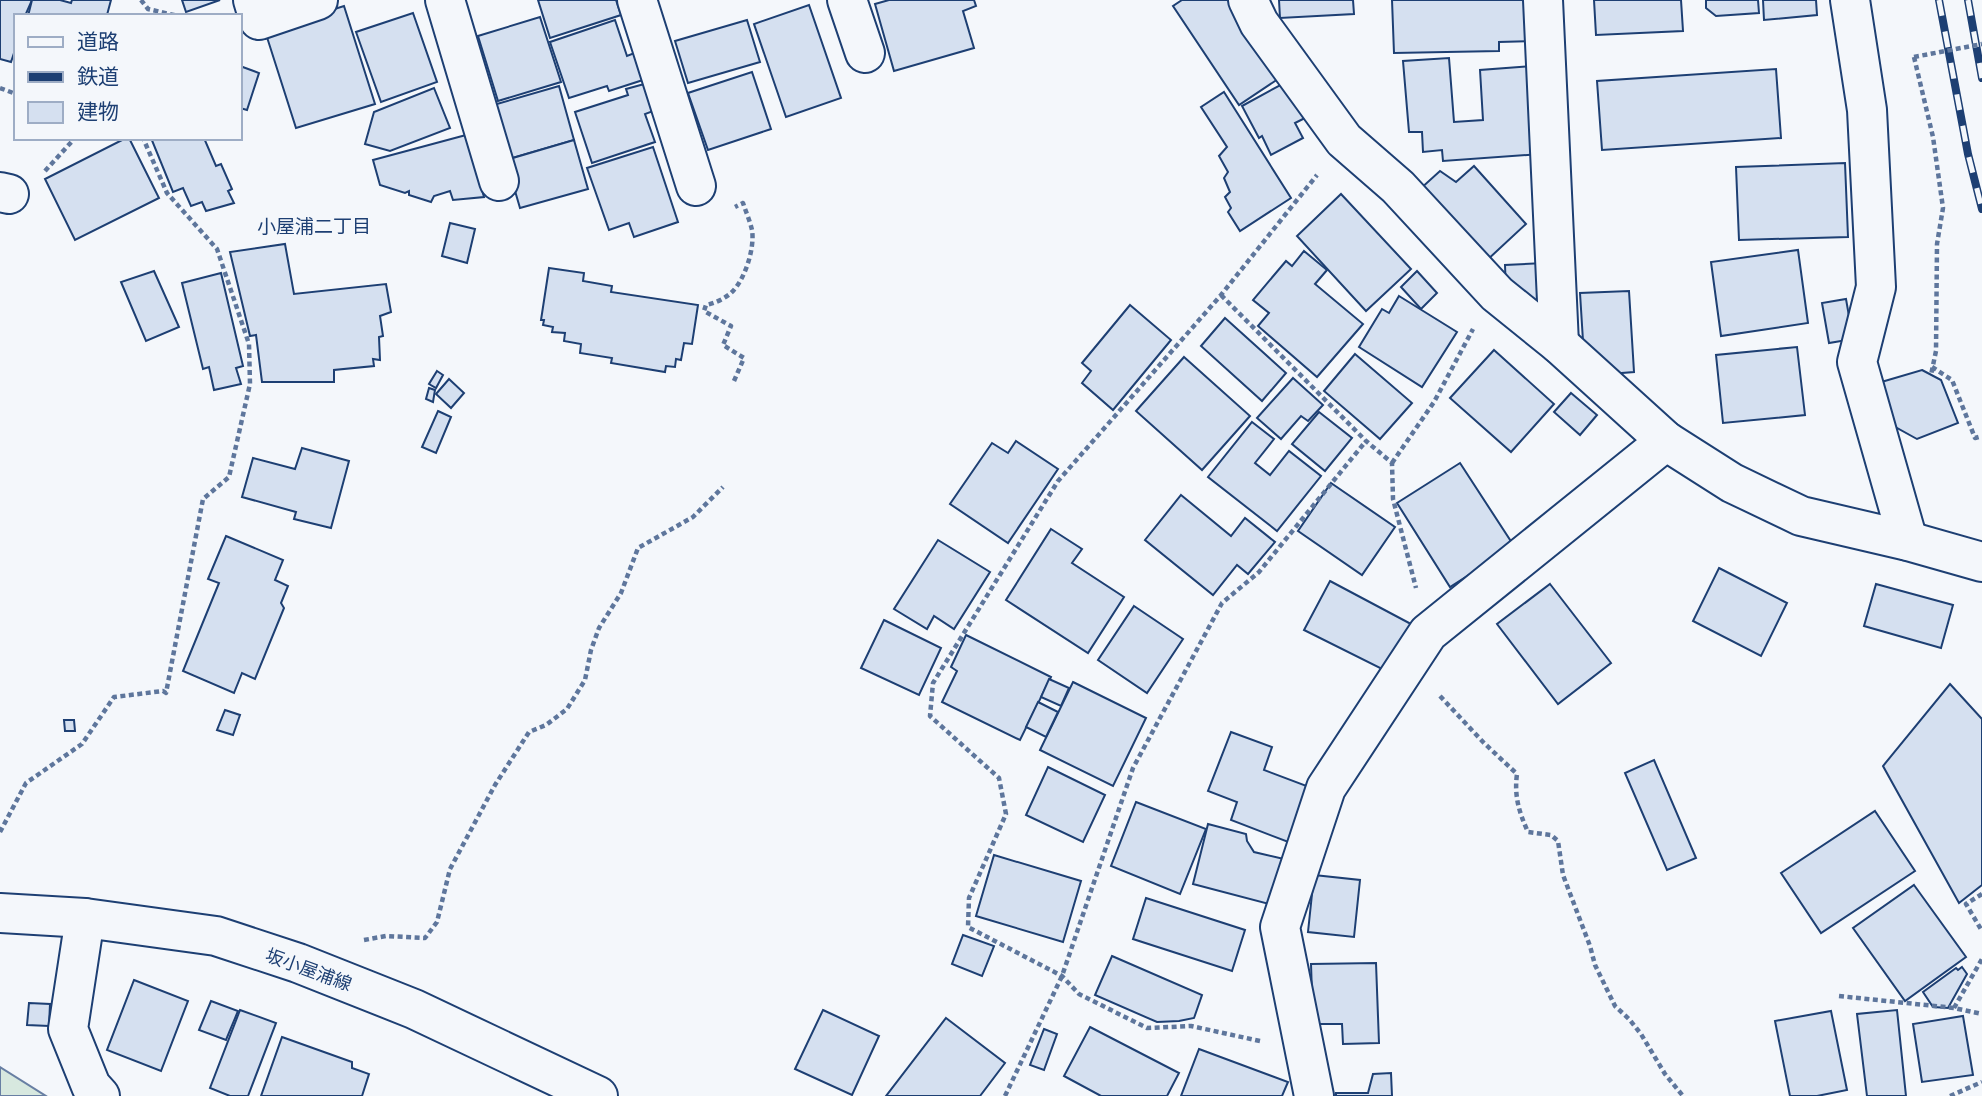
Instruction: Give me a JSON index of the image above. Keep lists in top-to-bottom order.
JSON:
{
  "streets": {
    "street": ["坂小屋浦線"]
  },
  "districts": ["小屋浦二丁目"],
  "legend": ["道路", "鉄道", "建物"]
}
